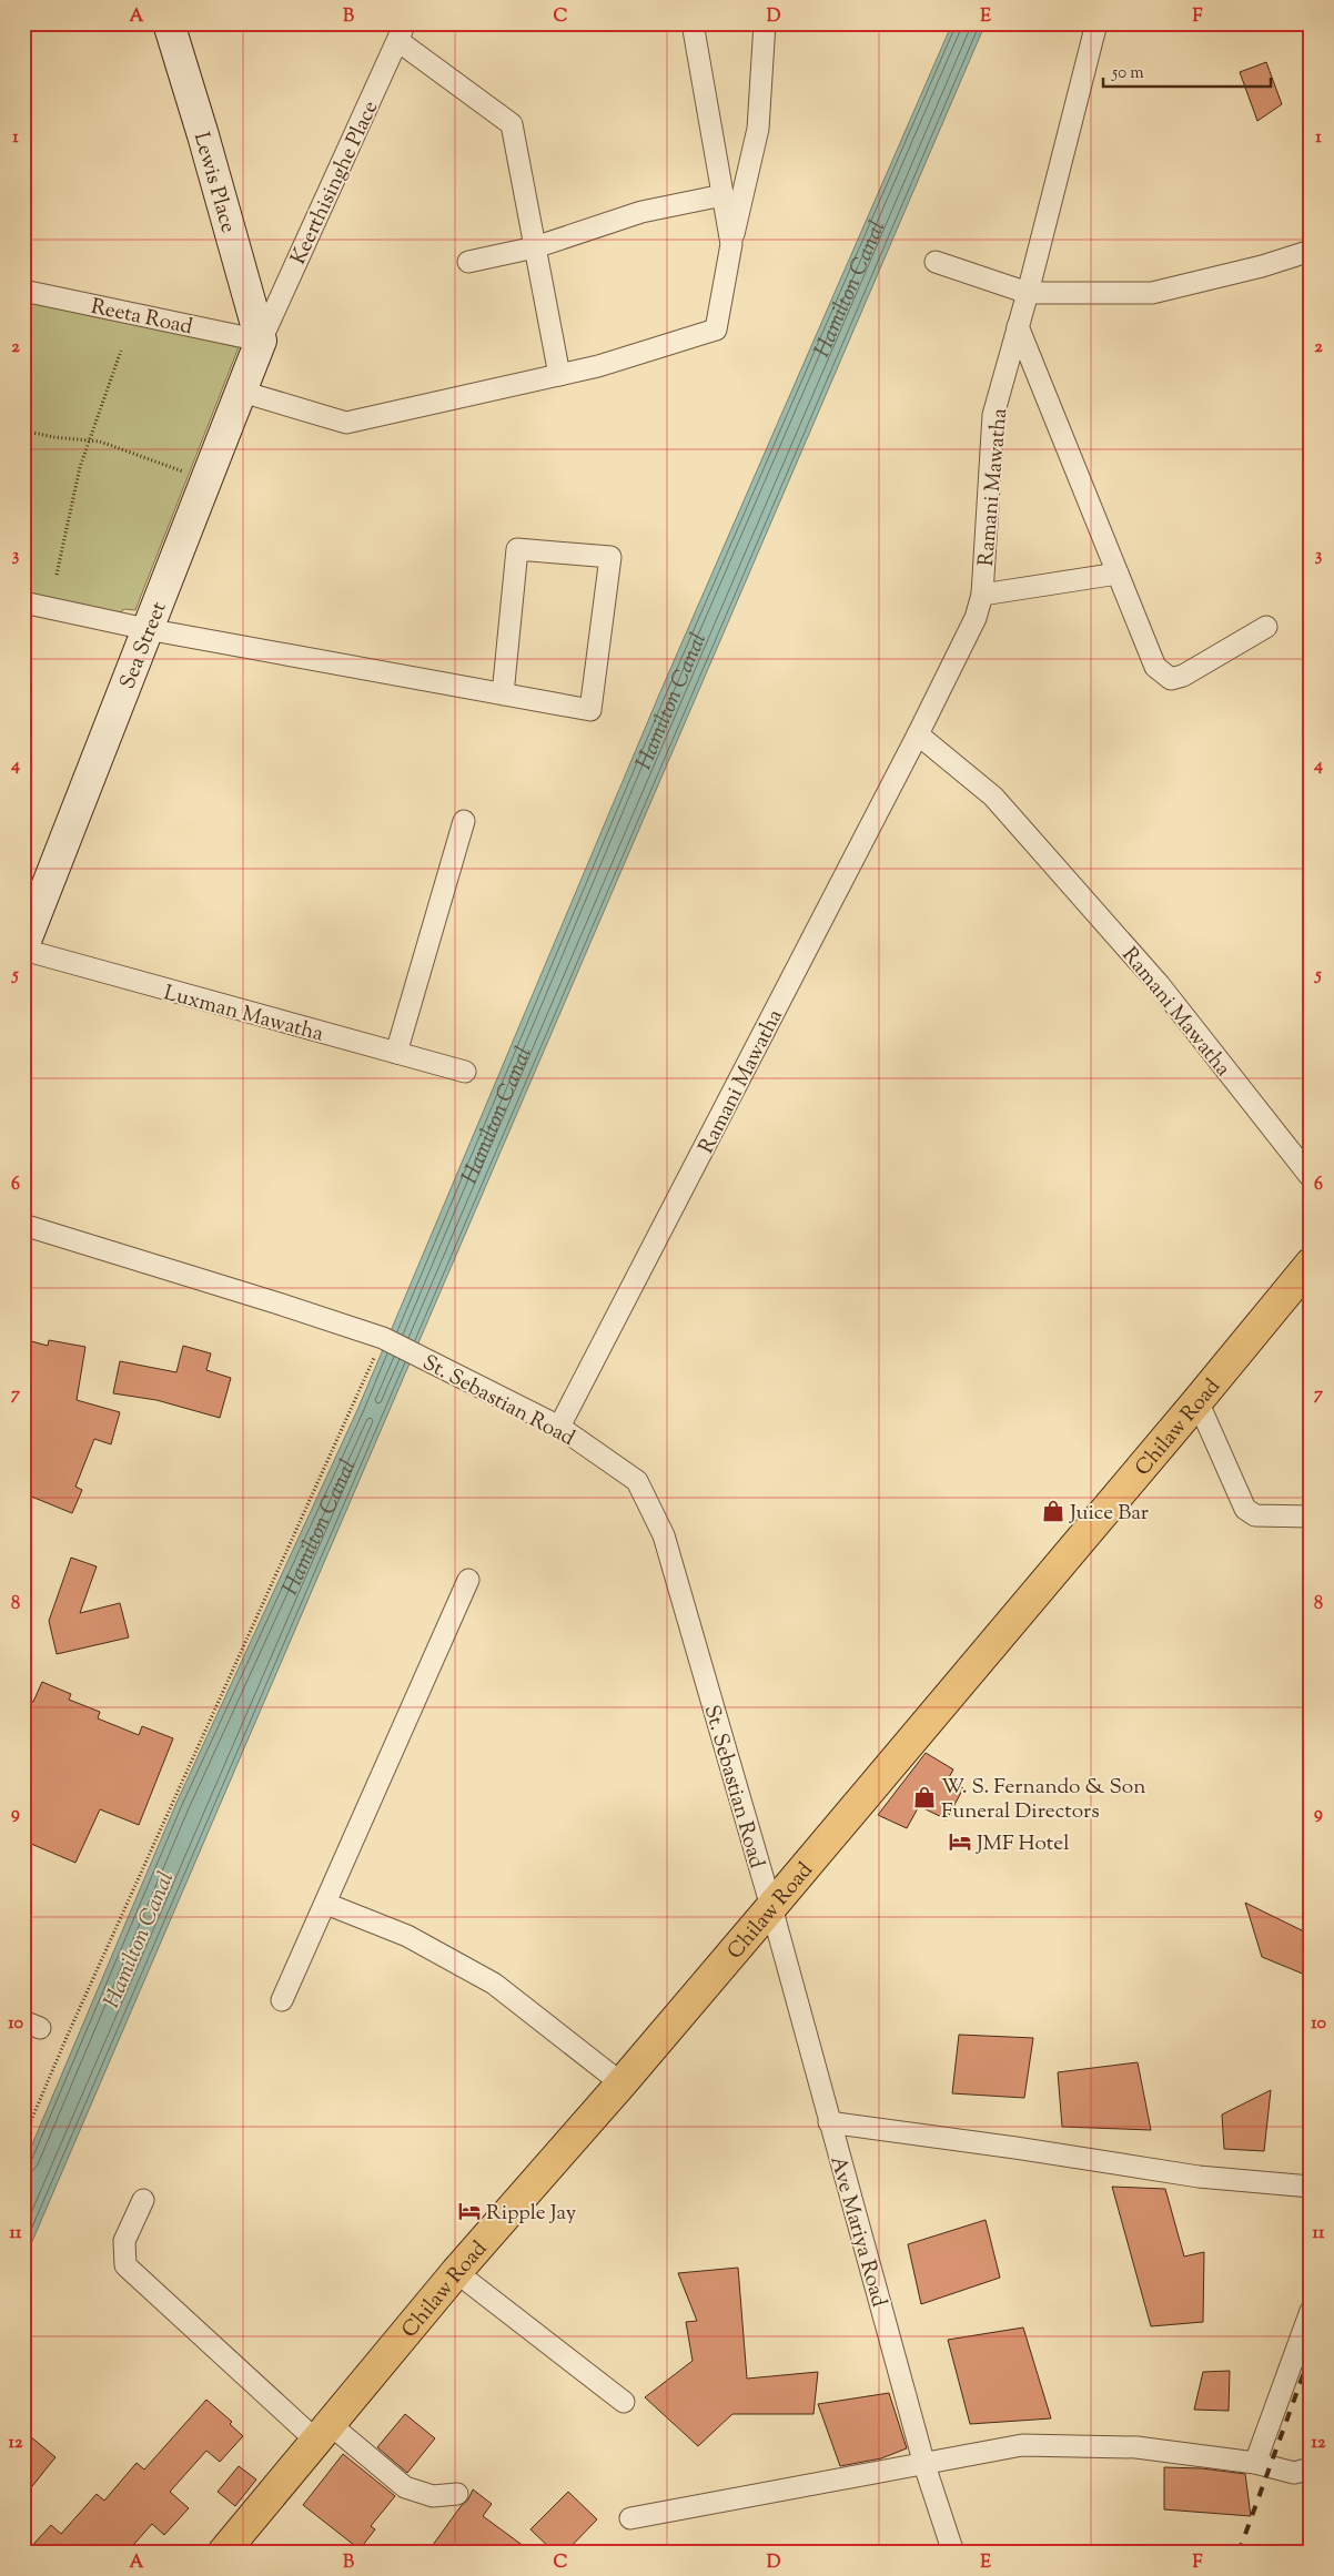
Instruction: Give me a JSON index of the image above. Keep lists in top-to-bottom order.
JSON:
{
  "streets": {
    "main road": ["Chilaw Road"],
    "street": [
      "Lewis Place",
      "Keerthisinghe Place",
      "Reeta Road",
      "Ramani Mawatha",
      "Sea Street",
      "Luxman Mawatha",
      "St. Sebastian Road",
      "Ave Mariya Road"
    ]
  },
  "crossings": [
    ["Lewis Place", "Keerthisinghe Place"],
    ["Lewis Place", "Reeta Road"],
    ["Lewis Place", "Sea Street"],
    ["Keerthisinghe Place", "Reeta Road"],
    ["Keerthisinghe Place", "Sea Street"],
    ["Reeta Road", "Sea Street"],
    ["Ramani Mawatha", "St. Sebastian Road"],
    ["Sea Street", "Luxman Mawatha"],
    ["St. Sebastian Road", "Chilaw Road"],
    ["St. Sebastian Road", "Ave Mariya Road"],
    ["Chilaw Road", "Ave Mariya Road"]
  ],
  "water": ["Hamilton Canal"],
  "places": {
    "shop": ["Juice Bar", "W. S. Fernando & Son Funeral Directors"],
    "hotel": ["JMF Hotel", "Ripple Jay"]
  },
  "scale_bar": "50 m",
  "grid": {
    "columns": [
      "A",
      "B",
      "C",
      "D",
      "E",
      "F"
    ],
    "rows": [
      "1",
      "2",
      "3",
      "4",
      "5",
      "6",
      "7",
      "8",
      "9",
      "10",
      "11",
      "12"
    ]
  }
}
